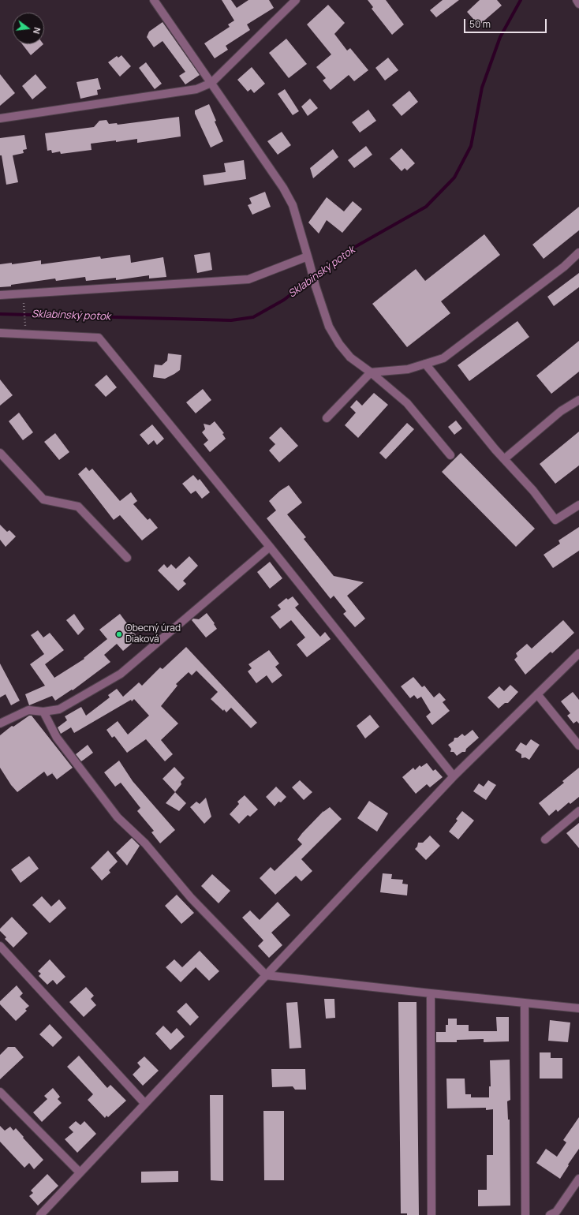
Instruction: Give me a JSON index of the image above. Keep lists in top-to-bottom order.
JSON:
{
  "water": ["Sklabinský potok"],
  "places": ["Obecný úrad Diaková"],
  "scale_bar": "50 m",
  "north": "right"
}
